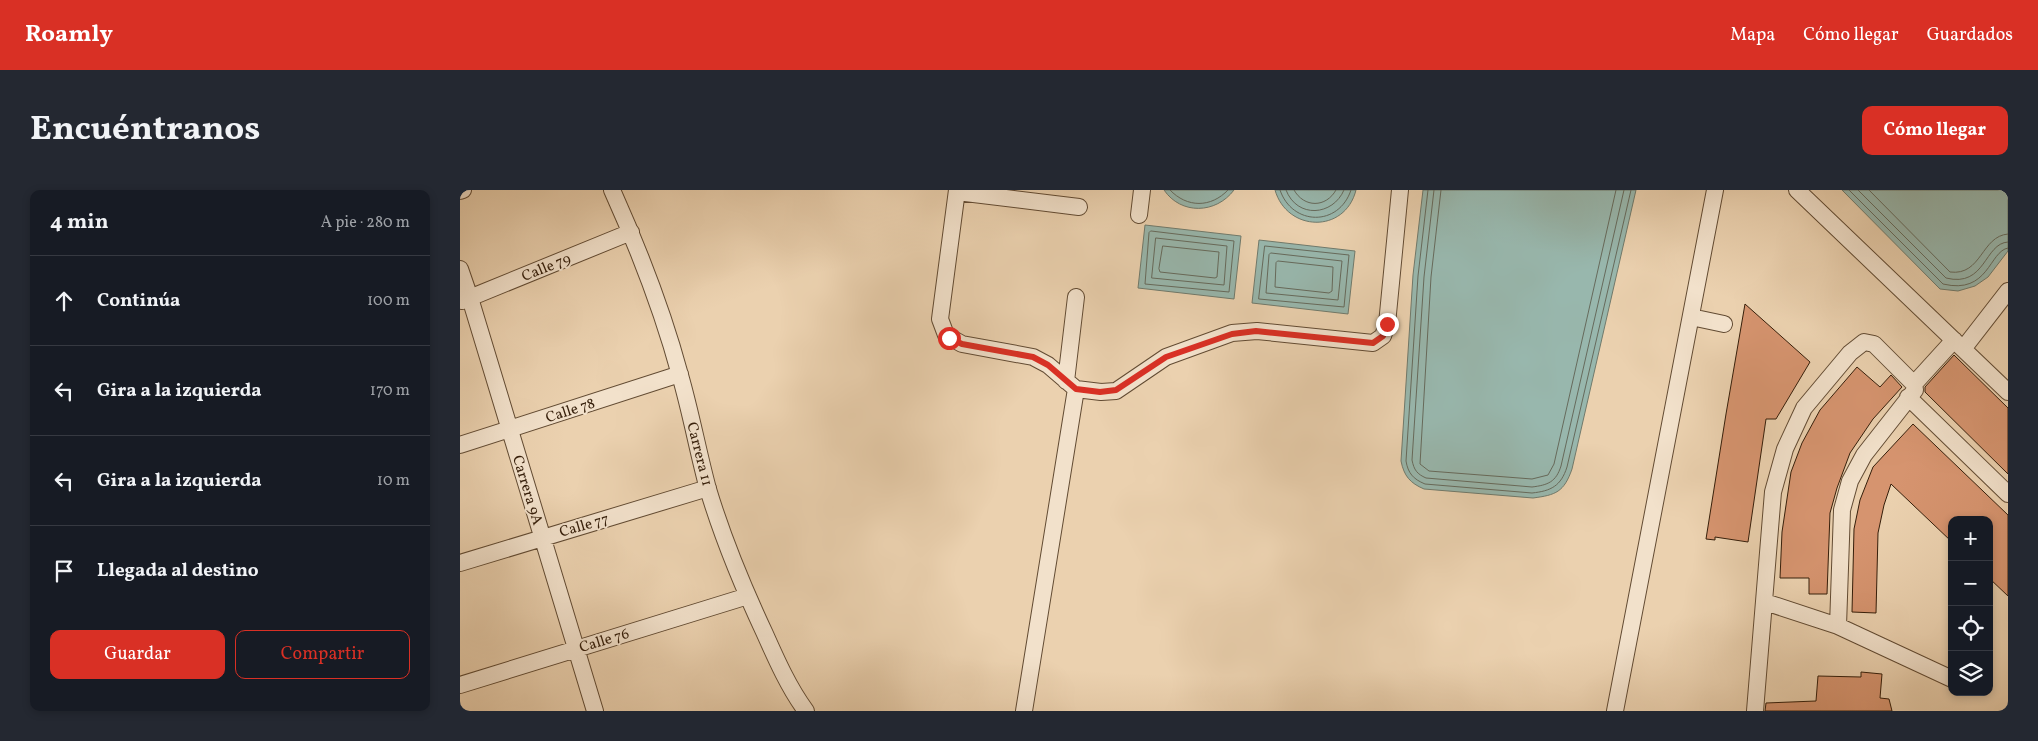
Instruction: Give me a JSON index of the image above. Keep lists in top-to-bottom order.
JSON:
{
  "streets": {
    "street": [
      "Calle 79",
      "Calle 78",
      "Carrera 11",
      "Carrera 9A",
      "Calle 77",
      "Calle 76"
    ]
  },
  "crossings": [
    ["Calle 79", "Carrera 11"],
    ["Calle 79", "Carrera 9A"],
    ["Calle 78", "Carrera 11"],
    ["Calle 78", "Carrera 9A"],
    ["Carrera 11", "Calle 77"],
    ["Carrera 11", "Calle 76"],
    ["Carrera 9A", "Calle 77"],
    ["Carrera 9A", "Calle 76"]
  ],
  "page": {
    "header": "Roamly",
    "nav": ["Mapa", "Cómo llegar", "Guardados"],
    "title": "Encuéntranos",
    "buttons": [
      "Cómo llegar",
      ["Guardar", "Compartir"]
    ],
    "heading": ["4 min", "A pie · 280 m"],
    "list": [
      ["Continúa", "100 m"],
      ["Gira a la izquierda", "170 m"],
      ["Gira a la izquierda", "10 m"],
      "Llegada al destino"
    ],
    "map_buttons": ["+", "−"]
  }
}
